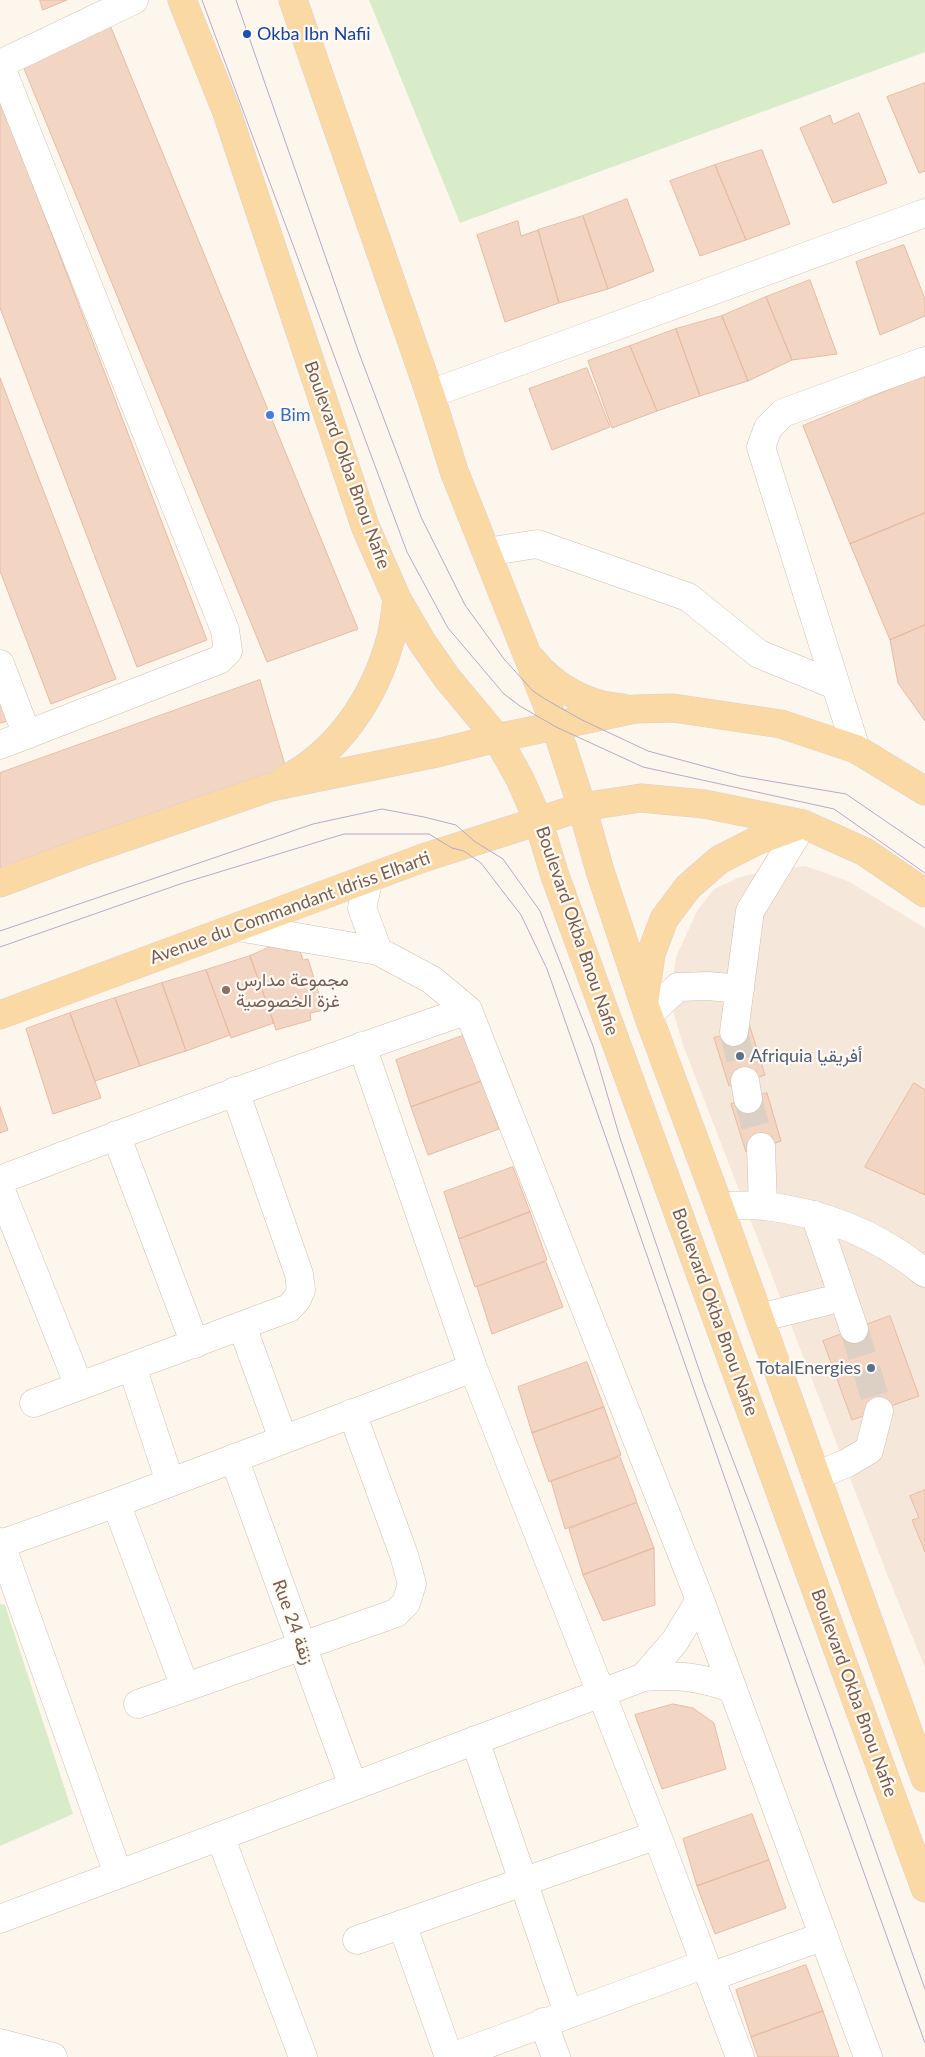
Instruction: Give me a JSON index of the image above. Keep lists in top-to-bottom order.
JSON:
{
  "streets": {
    "main road": ["Boulevard Okba Bnou Nafie", "Avenue du Commandant Idriss Elharti"],
    "street": ["Rue 24 زنقة"]
  },
  "crossings": [
    ["Boulevard Okba Bnou Nafie", "Avenue du Commandant Idriss Elharti"]
  ],
  "places": [
    "Okba Ibn Nafii",
    "Bim",
    "مجموعة مدارس غزة الخصوصية",
    "Afriquia أفريقيا",
    "TotalEnergies"
  ]
}
